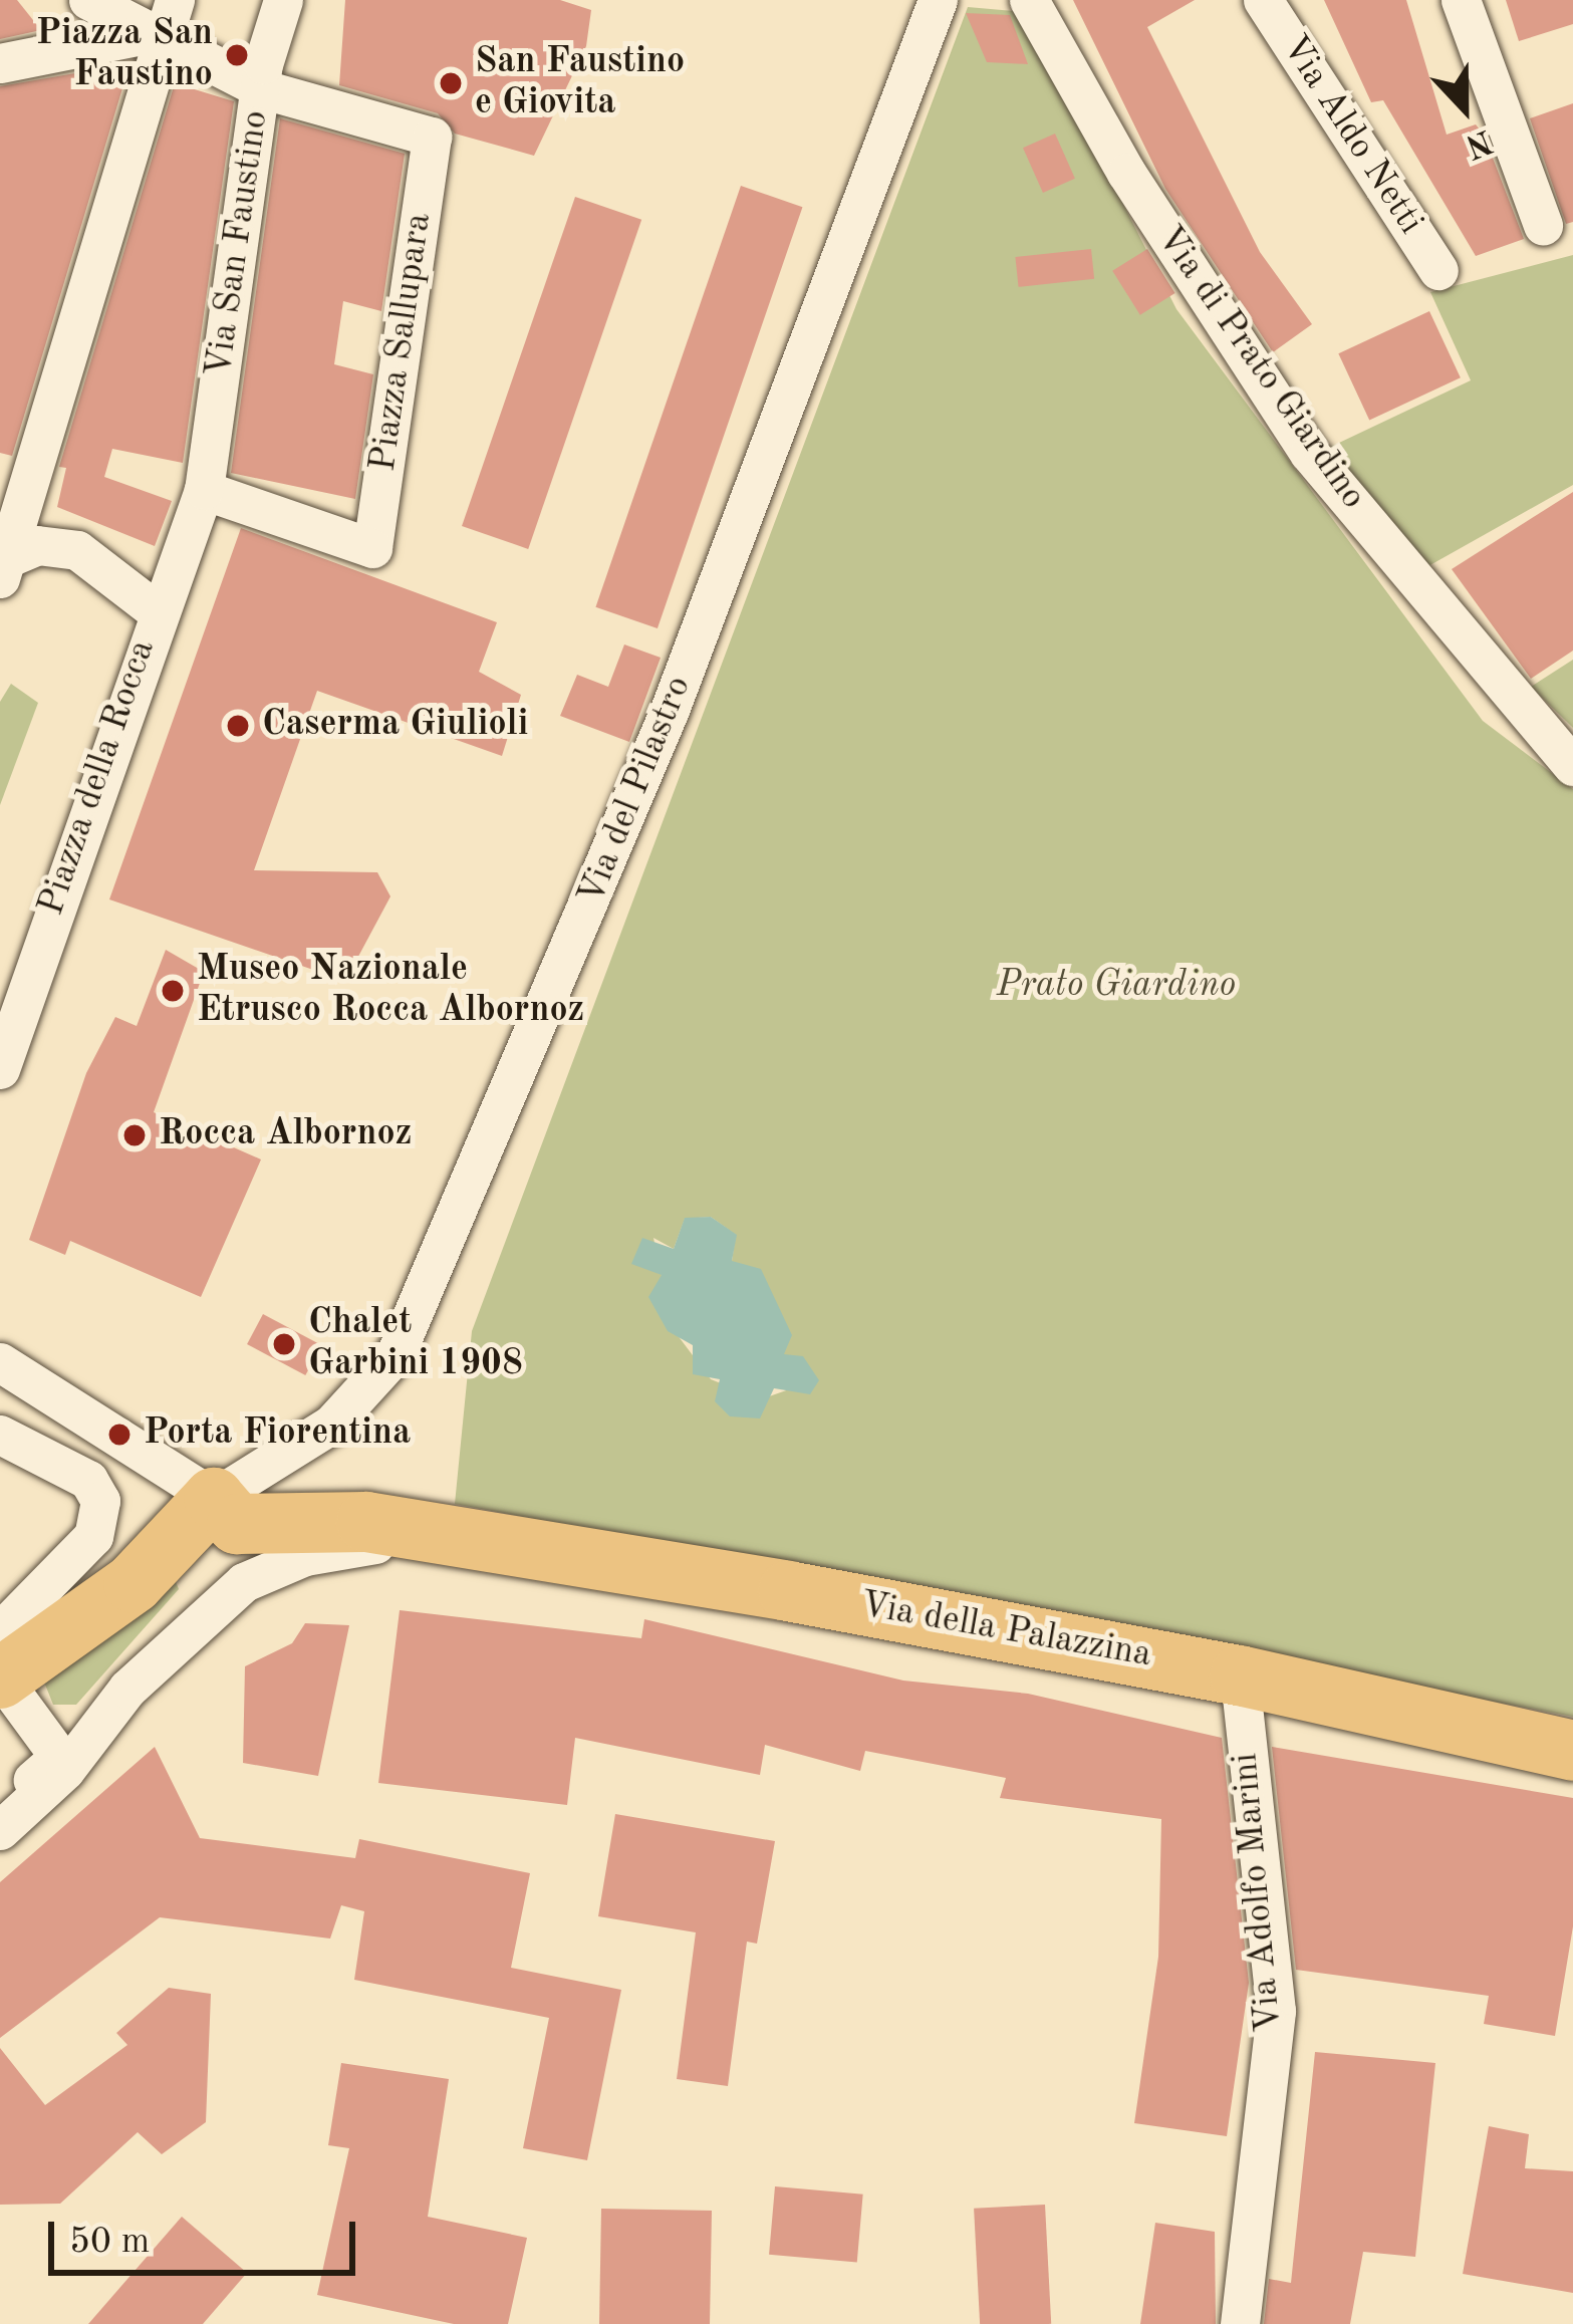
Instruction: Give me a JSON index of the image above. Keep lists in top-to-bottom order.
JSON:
{
  "streets": {
    "main road": ["Via della Palazzina"],
    "street": [
      "Via Aldo Netti",
      "Via San Faustino",
      "Piazza Sallupara",
      "Via di Prato Giardino",
      "Piazza della Rocca",
      "Via del Pilastro",
      "Via Adolfo Marini"
    ]
  },
  "crossings": [
    ["Via San Faustino", "Piazza Sallupara"],
    ["Via San Faustino", "Piazza della Rocca"],
    ["Piazza Sallupara", "Piazza della Rocca"],
    ["Via del Pilastro", "Via della Palazzina"],
    ["Via della Palazzina", "Via Adolfo Marini"]
  ],
  "parks": ["Prato Giardino"],
  "places": [
    "Piazza San Faustino",
    "San Faustino e Giovita",
    "Caserma Giulioli",
    "Museo Nazionale Etrusco Rocca Albornoz",
    "Rocca Albornoz",
    "Chalet Garbini 1908",
    "Porta Fiorentina"
  ],
  "scale_bar": "50 m",
  "north": "bottom"
}
